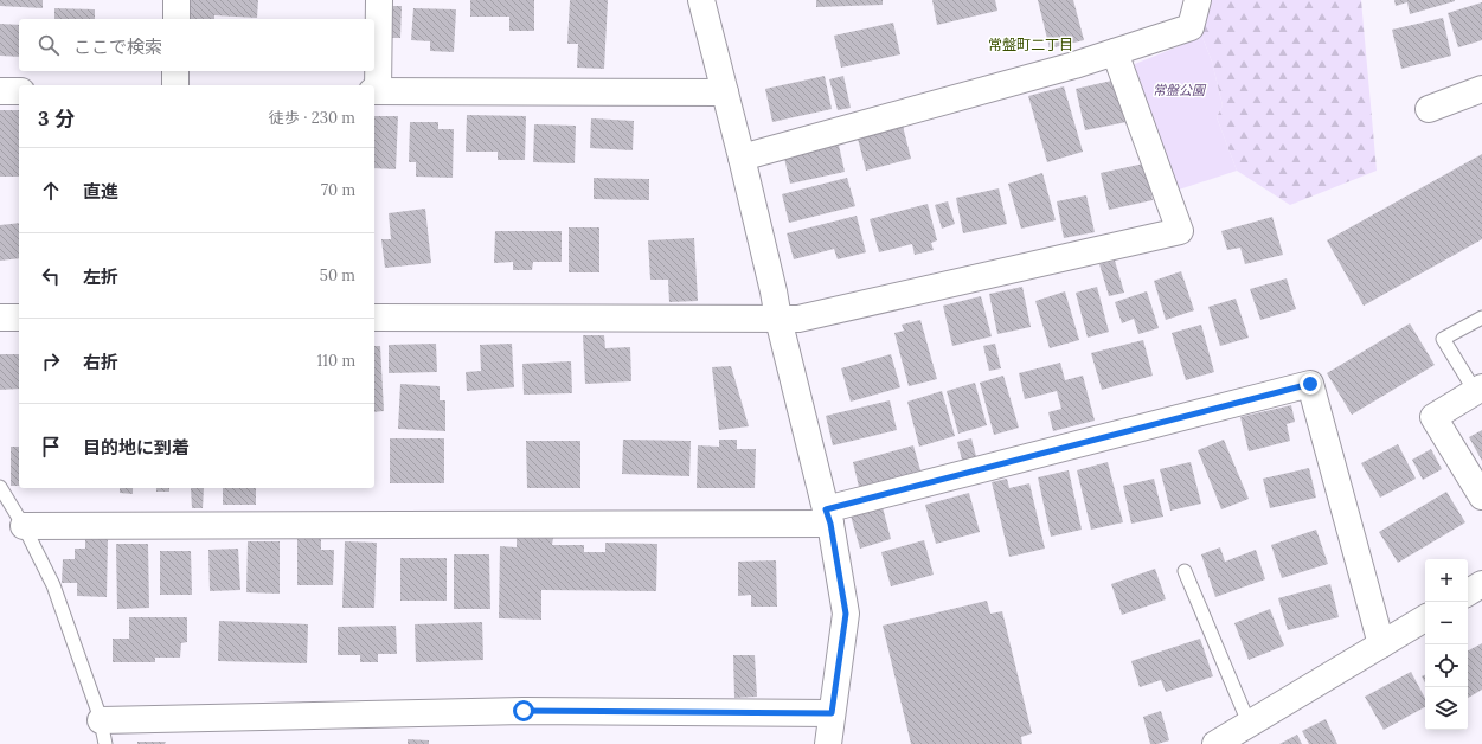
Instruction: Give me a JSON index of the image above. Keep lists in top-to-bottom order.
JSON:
{
  "districts": ["常盤町二丁目"],
  "parks": ["常盤公園"],
  "page": {
    "search": "ここで検索",
    "heading": ["3 分", "徒歩 · 230 m"],
    "list": [
      ["直進", "70 m"],
      ["左折", "50 m"],
      ["右折", "110 m"],
      "目的地に到着"
    ],
    "map_buttons": ["+", "−"]
  }
}
